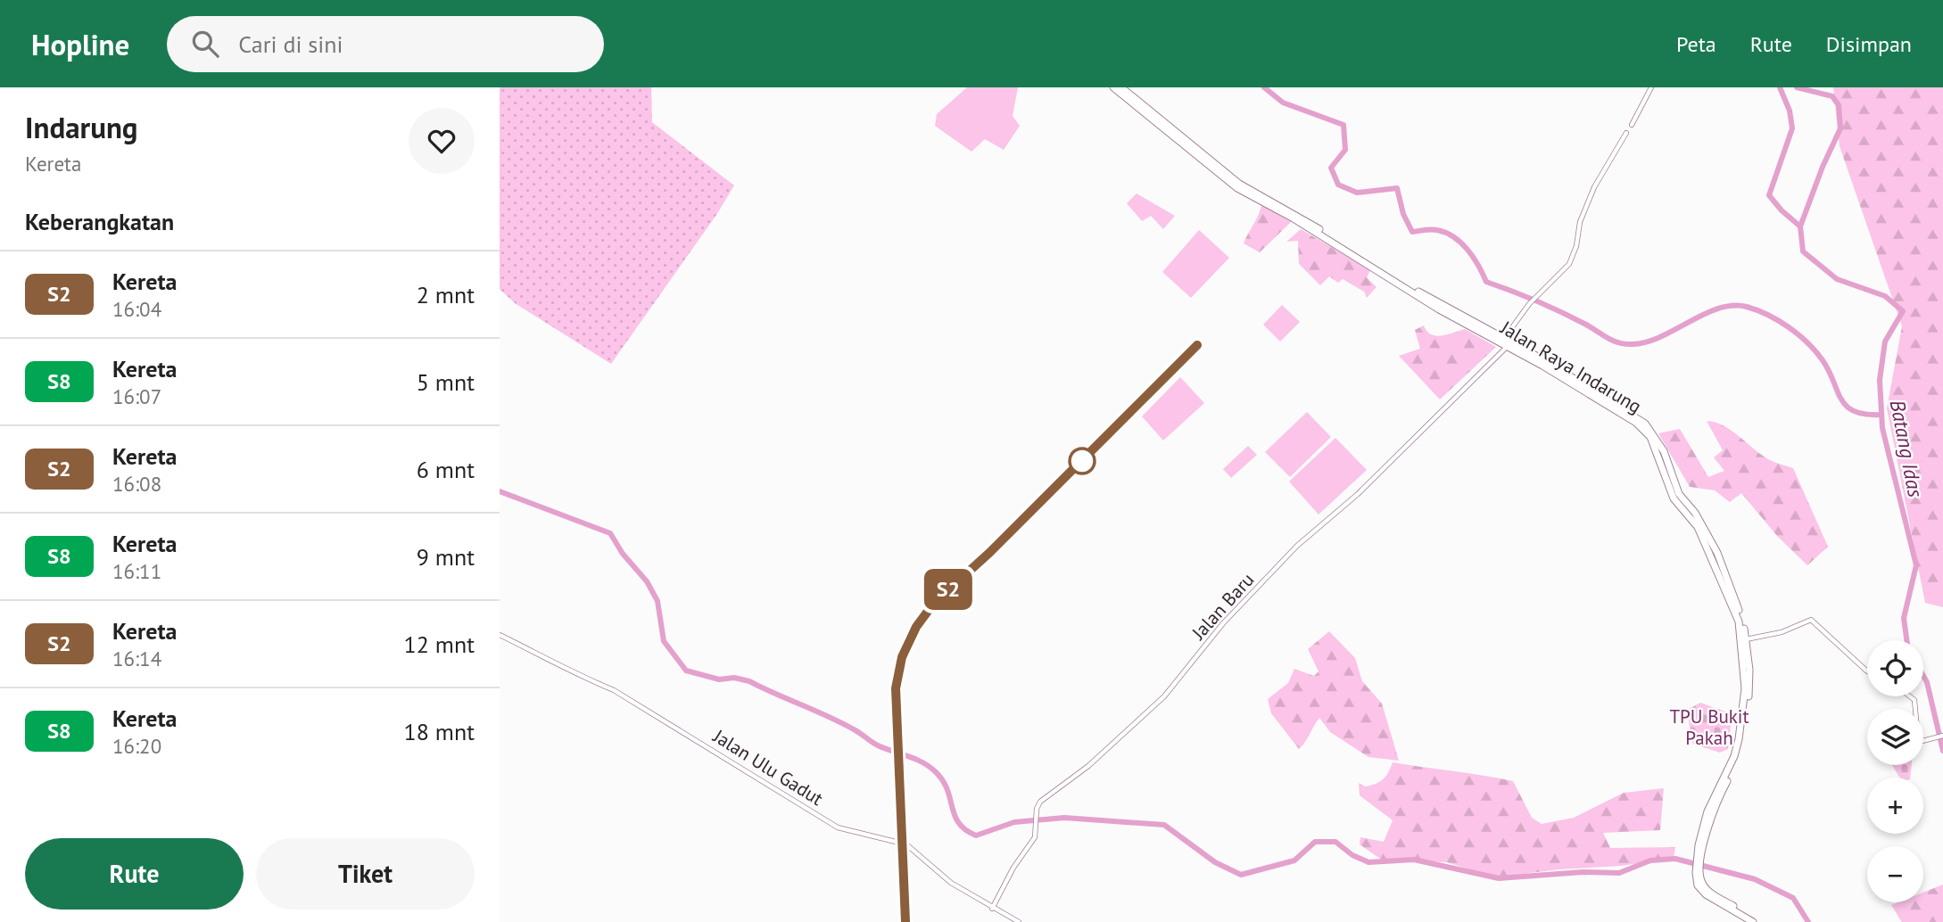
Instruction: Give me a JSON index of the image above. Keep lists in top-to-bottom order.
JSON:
{
  "streets": {
    "highway": ["Jalan Raya Indarung"],
    "street": ["Jalan Baru", "Jalan Ulu Gadut"]
  },
  "crossings": [
    ["Jalan Raya Indarung", "Jalan Baru"],
    ["Jalan Baru", "Jalan Ulu Gadut"]
  ],
  "water": ["Batang Idas"],
  "parks": ["TPU Bukit Pakah"],
  "page": {
    "header": "Hopline",
    "search": "Cari di sini",
    "nav": ["Peta", "Rute", "Disimpan"],
    "heading": [
      ["Indarung", "Kereta"],
      "Keberangkatan"
    ],
    "on_map": "S2",
    "list": [
      {
        "mark": "S2",
        "name": "Kereta",
        "note": "16:04",
        "value": "2 mnt"
      },
      {
        "mark": "S8",
        "name": "Kereta",
        "note": "16:07",
        "value": "5 mnt"
      },
      {
        "mark": "S2",
        "name": "Kereta",
        "note": "16:08",
        "value": "6 mnt"
      },
      {
        "mark": "S8",
        "name": "Kereta",
        "note": "16:11",
        "value": "9 mnt"
      },
      {
        "mark": "S2",
        "name": "Kereta",
        "note": "16:14",
        "value": "12 mnt"
      },
      {
        "mark": "S8",
        "name": "Kereta",
        "note": "16:20",
        "value": "18 mnt"
      }
    ],
    "map_buttons": ["+", "−"],
    "buttons": ["Rute", "Tiket"]
  }
}
